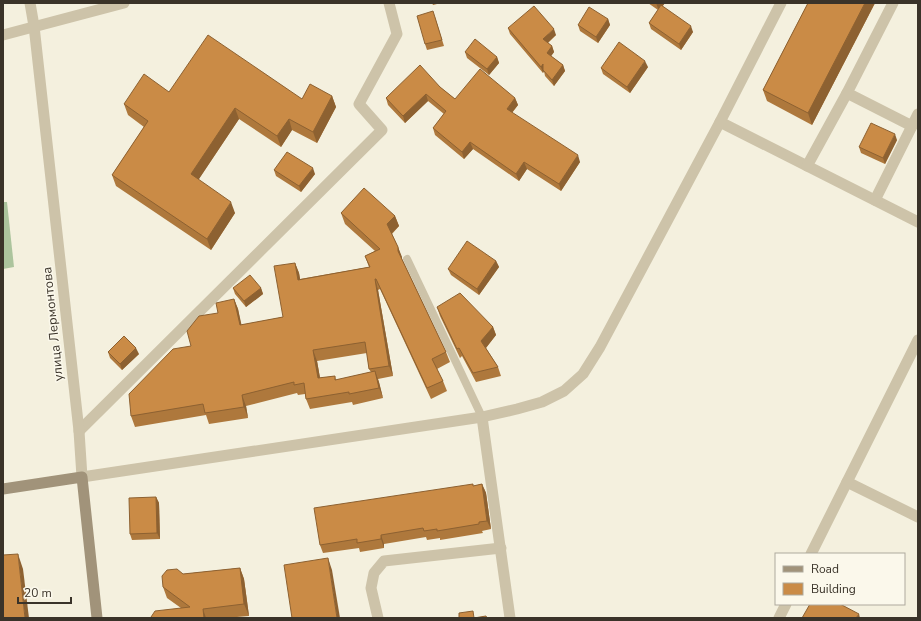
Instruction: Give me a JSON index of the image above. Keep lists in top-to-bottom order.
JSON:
{
  "streets": {
    "main road": ["улица Лермонтова"]
  },
  "legend": ["Road", "Building"],
  "scale_bar": "20 m"
}
